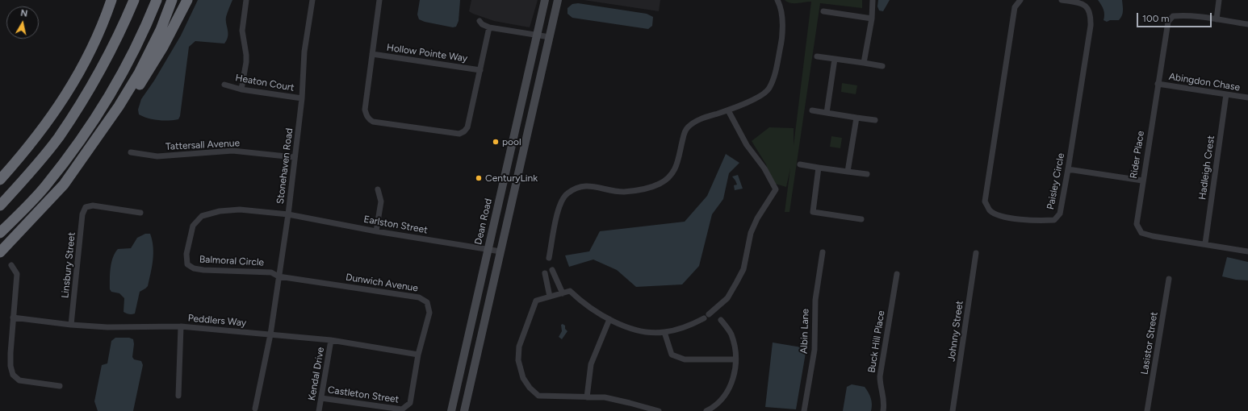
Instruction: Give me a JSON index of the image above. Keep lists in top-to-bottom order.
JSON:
{
  "streets": {
    "main road": ["Dean Road"],
    "street": [
      "Hollow Pointe Way",
      "Abingdon Chase",
      "Heaton Court",
      "Tattersall Avenue",
      "Rider Place",
      "Stonehaven Road",
      "Hadleigh Crest",
      "Paisley Circle",
      "Earlston Street",
      "Balmoral Circle",
      "Linsbury Street",
      "Dunwich Avenue",
      "Peddlers Way",
      "Albin Lane",
      "Johnny Street",
      "Buck Hill Place",
      "Lasistor Street",
      "Kendal Drive",
      "Castleton Street"
    ]
  },
  "crossings": [
    ["Abingdon Chase", "Rider Place"],
    ["Abingdon Chase", "Hadleigh Crest"],
    ["Heaton Court", "Stonehaven Road"],
    ["Tattersall Avenue", "Stonehaven Road"],
    ["Rider Place", "Hadleigh Crest"],
    ["Stonehaven Road", "Earlston Street"],
    ["Stonehaven Road", "Balmoral Circle"],
    ["Stonehaven Road", "Dunwich Avenue"],
    ["Stonehaven Road", "Peddlers Way"],
    ["Dean Road", "Earlston Street"],
    ["Earlston Street", "Balmoral Circle"],
    ["Balmoral Circle", "Dunwich Avenue"],
    ["Linsbury Street", "Peddlers Way"],
    ["Dunwich Avenue", "Peddlers Way"],
    ["Dunwich Avenue", "Castleton Street"],
    ["Peddlers Way", "Kendal Drive"],
    ["Peddlers Way", "Castleton Street"],
    ["Kendal Drive", "Castleton Street"]
  ],
  "places": ["pool", "CenturyLink"],
  "scale_bar": "100 m",
  "north": "top"
}
